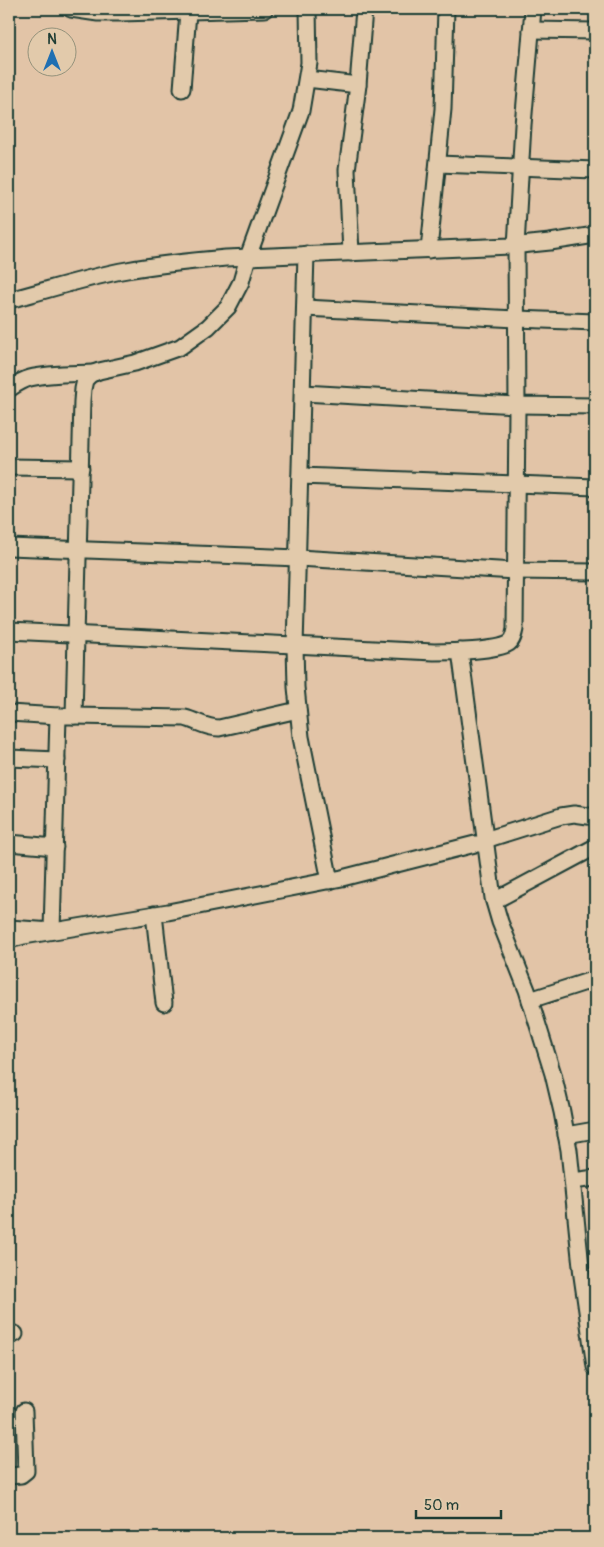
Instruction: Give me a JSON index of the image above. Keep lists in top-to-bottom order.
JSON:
{
  "scale_bar": "50 m",
  "north": "top"
}
